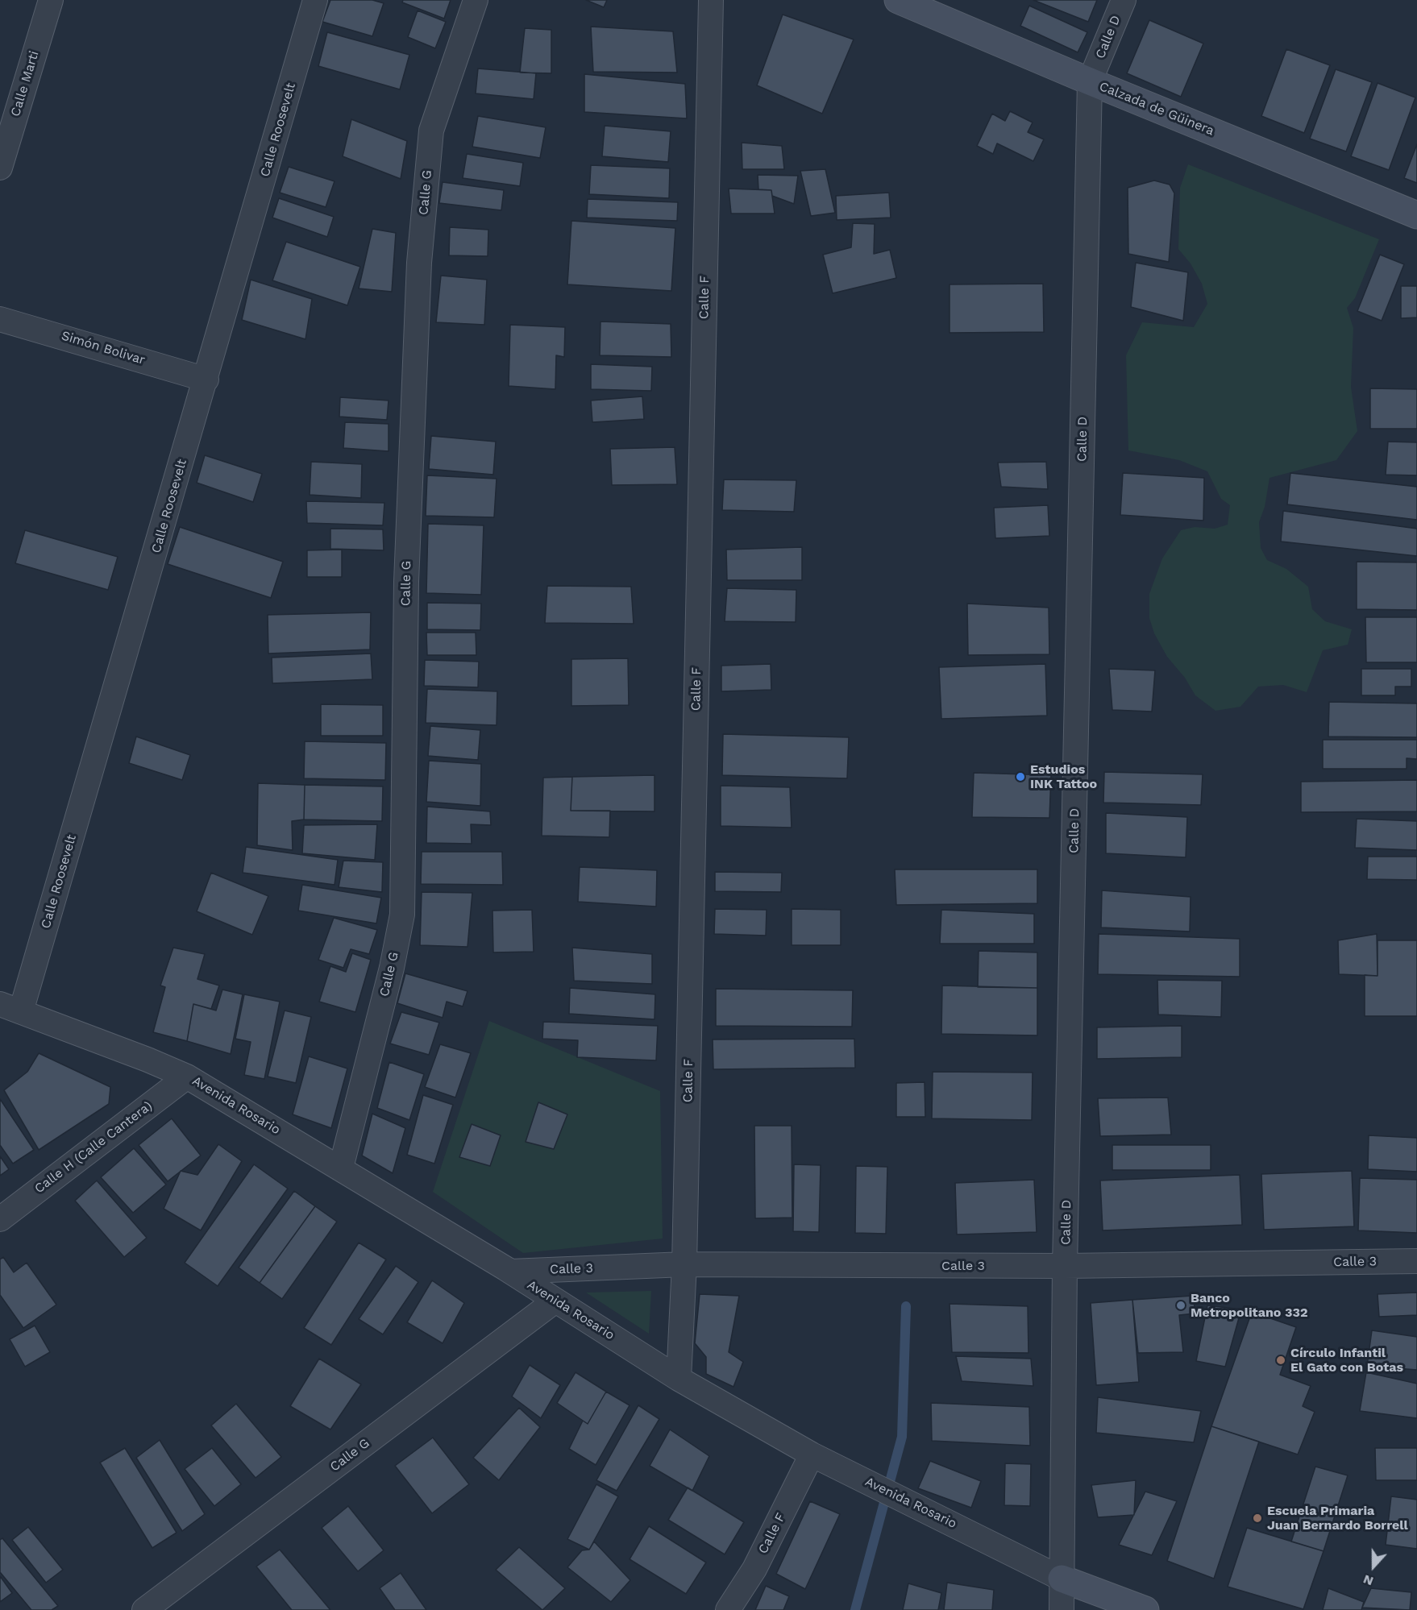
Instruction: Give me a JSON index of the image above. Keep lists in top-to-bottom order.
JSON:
{
  "streets": {
    "main road": ["Calzada de Güinera", "Avenida Rosario"],
    "street": [
      "Calle D",
      "Calle Marti",
      "Calle Roosevelt",
      "Calle G",
      "Calle F",
      "Simón Bolivar",
      "Calle H (Calle Cantera)",
      "Calle 3"
    ]
  },
  "crossings": [
    ["Calle D", "Calzada de Güinera"],
    ["Calle D", "Avenida Rosario"],
    ["Calle D", "Calle 3"],
    ["Calle Roosevelt", "Simón Bolivar"],
    ["Calle Roosevelt", "Avenida Rosario"],
    ["Calle G", "Avenida Rosario"],
    ["Calle F", "Avenida Rosario"],
    ["Calle F", "Calle 3"],
    ["Avenida Rosario", "Calle H (Calle Cantera)"],
    ["Avenida Rosario", "Calle 3"]
  ],
  "places": [
    "Estudios INK Tattoo",
    "Banco Metropolitano 332",
    "Círculo Infantil El Gato con Botas",
    "Escuela Primaria Juan Bernardo Borrell"
  ],
  "north": "bottom"
}
